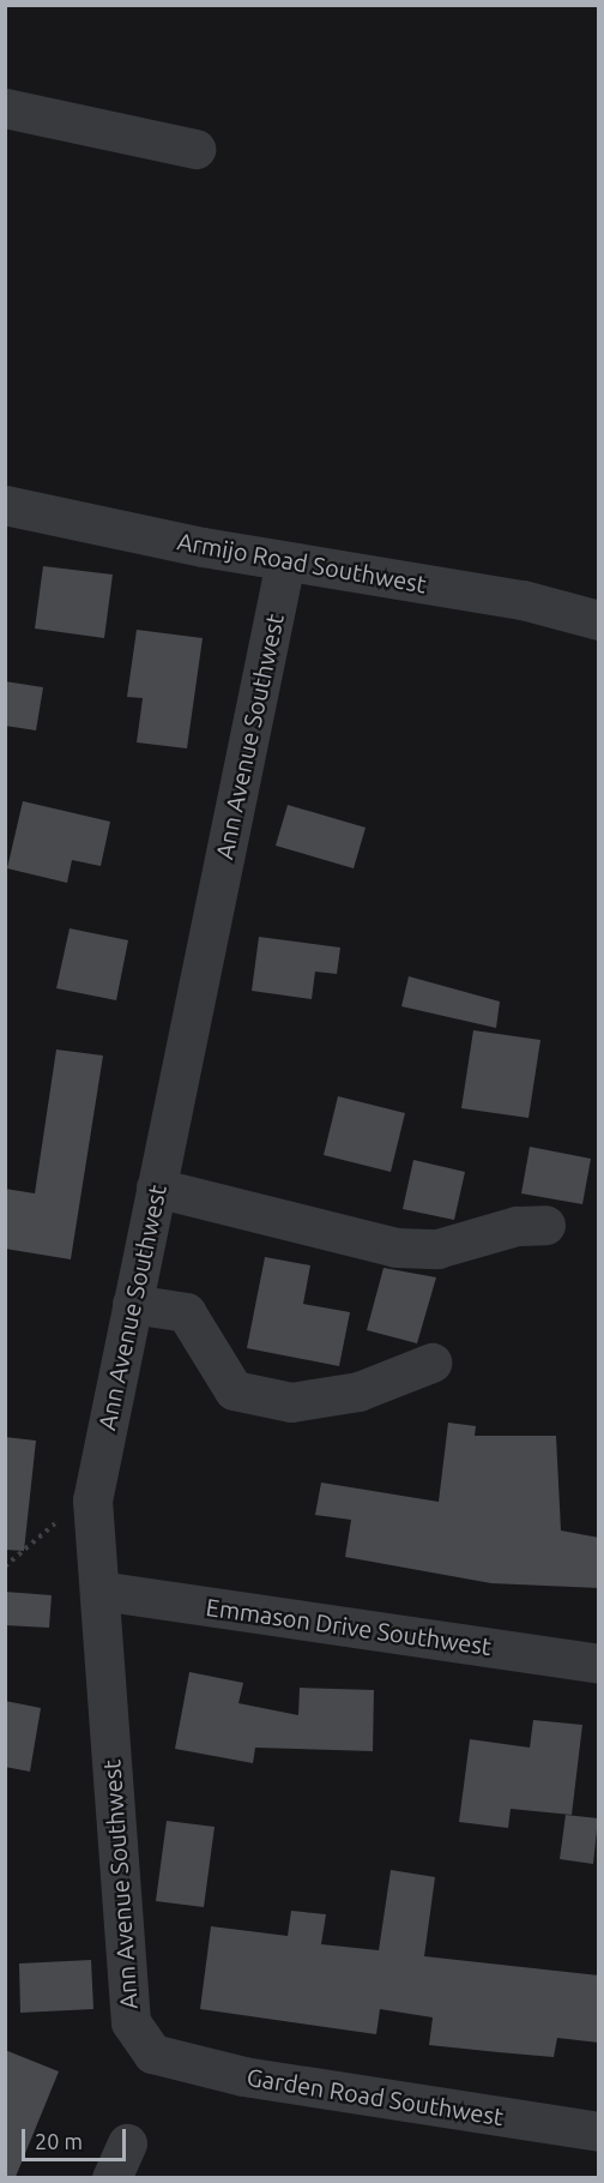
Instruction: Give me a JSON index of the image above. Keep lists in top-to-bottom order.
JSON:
{
  "streets": {
    "street": [
      "Armijo Road Southwest",
      "Ann Avenue Southwest",
      "Emmason Drive Southwest",
      "Garden Road Southwest"
    ]
  },
  "crossings": [
    ["Armijo Road Southwest", "Ann Avenue Southwest"],
    ["Ann Avenue Southwest", "Emmason Drive Southwest"],
    ["Ann Avenue Southwest", "Garden Road Southwest"]
  ],
  "scale_bar": "20 m"
}
